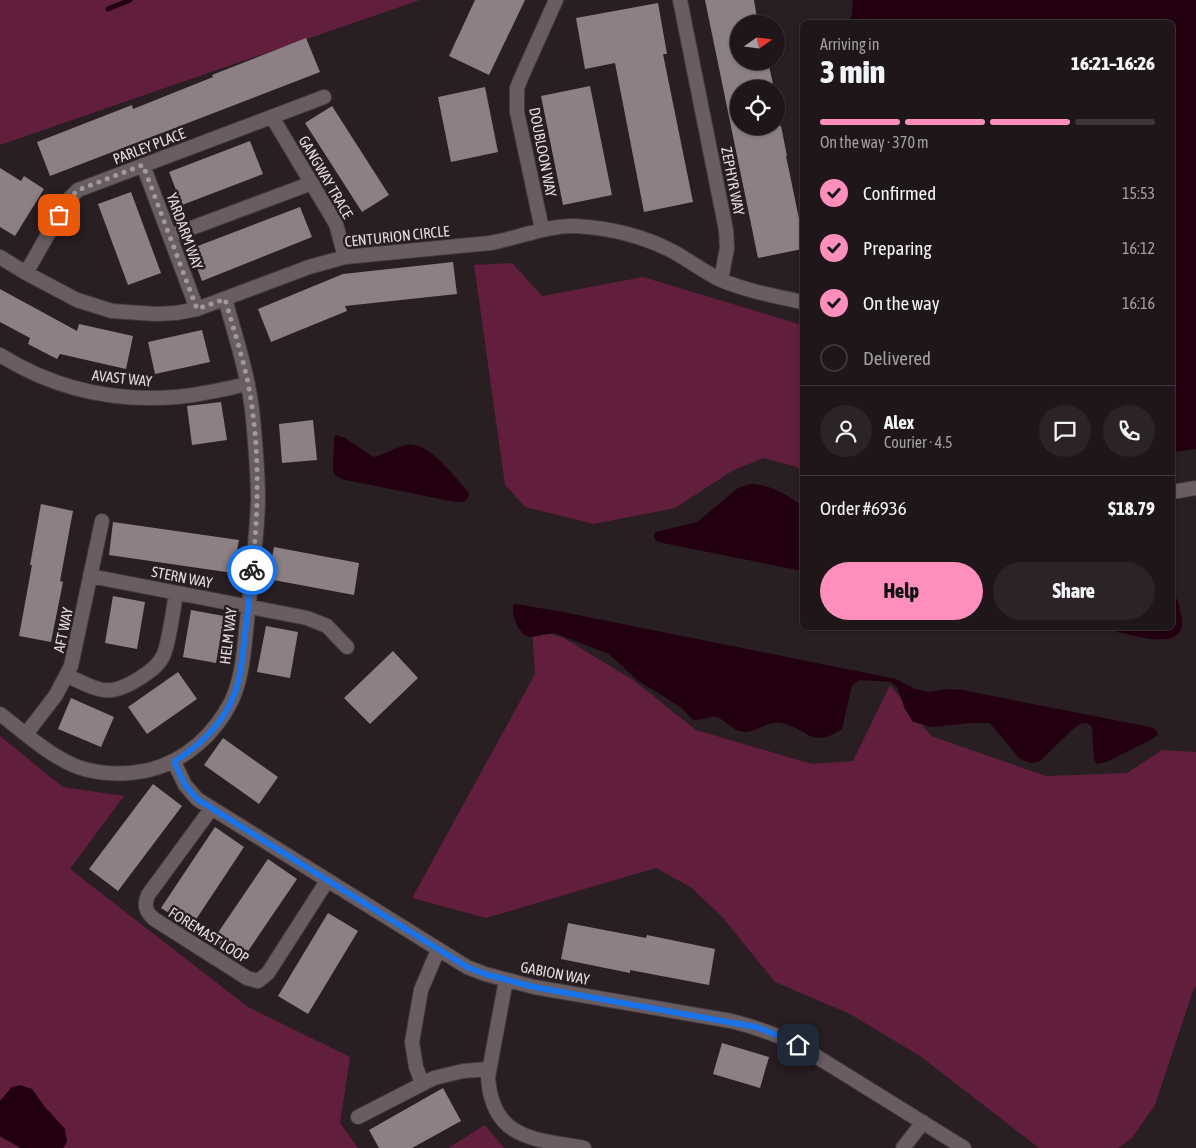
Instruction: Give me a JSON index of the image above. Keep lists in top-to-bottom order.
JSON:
{
  "streets": {
    "street": [
      "PARLEY PLACE",
      "DOUBLOON WAY",
      "GANGWAY TRACE",
      "ZEPHYR WAY",
      "YARDARM WAY",
      "CENTURION CIRCLE",
      "AVAST WAY",
      "STERN WAY",
      "AFT WAY",
      "HELM WAY",
      "FOREMAST LOOP",
      "GABION WAY"
    ]
  },
  "crossings": [
    ["PARLEY PLACE", "GANGWAY TRACE"],
    ["PARLEY PLACE", "YARDARM WAY"],
    ["PARLEY PLACE", "CENTURION CIRCLE"],
    ["DOUBLOON WAY", "CENTURION CIRCLE"],
    ["GANGWAY TRACE", "CENTURION CIRCLE"],
    ["ZEPHYR WAY", "CENTURION CIRCLE"],
    ["YARDARM WAY", "CENTURION CIRCLE"],
    ["CENTURION CIRCLE", "HELM WAY"],
    ["AVAST WAY", "HELM WAY"],
    ["STERN WAY", "AFT WAY"],
    ["STERN WAY", "HELM WAY"],
    ["AFT WAY", "HELM WAY"],
    ["HELM WAY", "GABION WAY"],
    ["FOREMAST LOOP", "GABION WAY"]
  ],
  "north": "right",
  "page": {
    "heading": ["3 min", "Arriving in", "16:21–16:26"],
    "panel": [
      "Alex",
      "Courier · 4.5",
      "Order #6936",
      "$18.79"
    ],
    "bar": "On the way · 370 m",
    "list": [
      ["Confirmed", "15:53"],
      ["Preparing", "16:12"],
      ["On the way", "16:16"],
      "Delivered"
    ],
    "buttons": ["Help", "Share"]
  }
}
